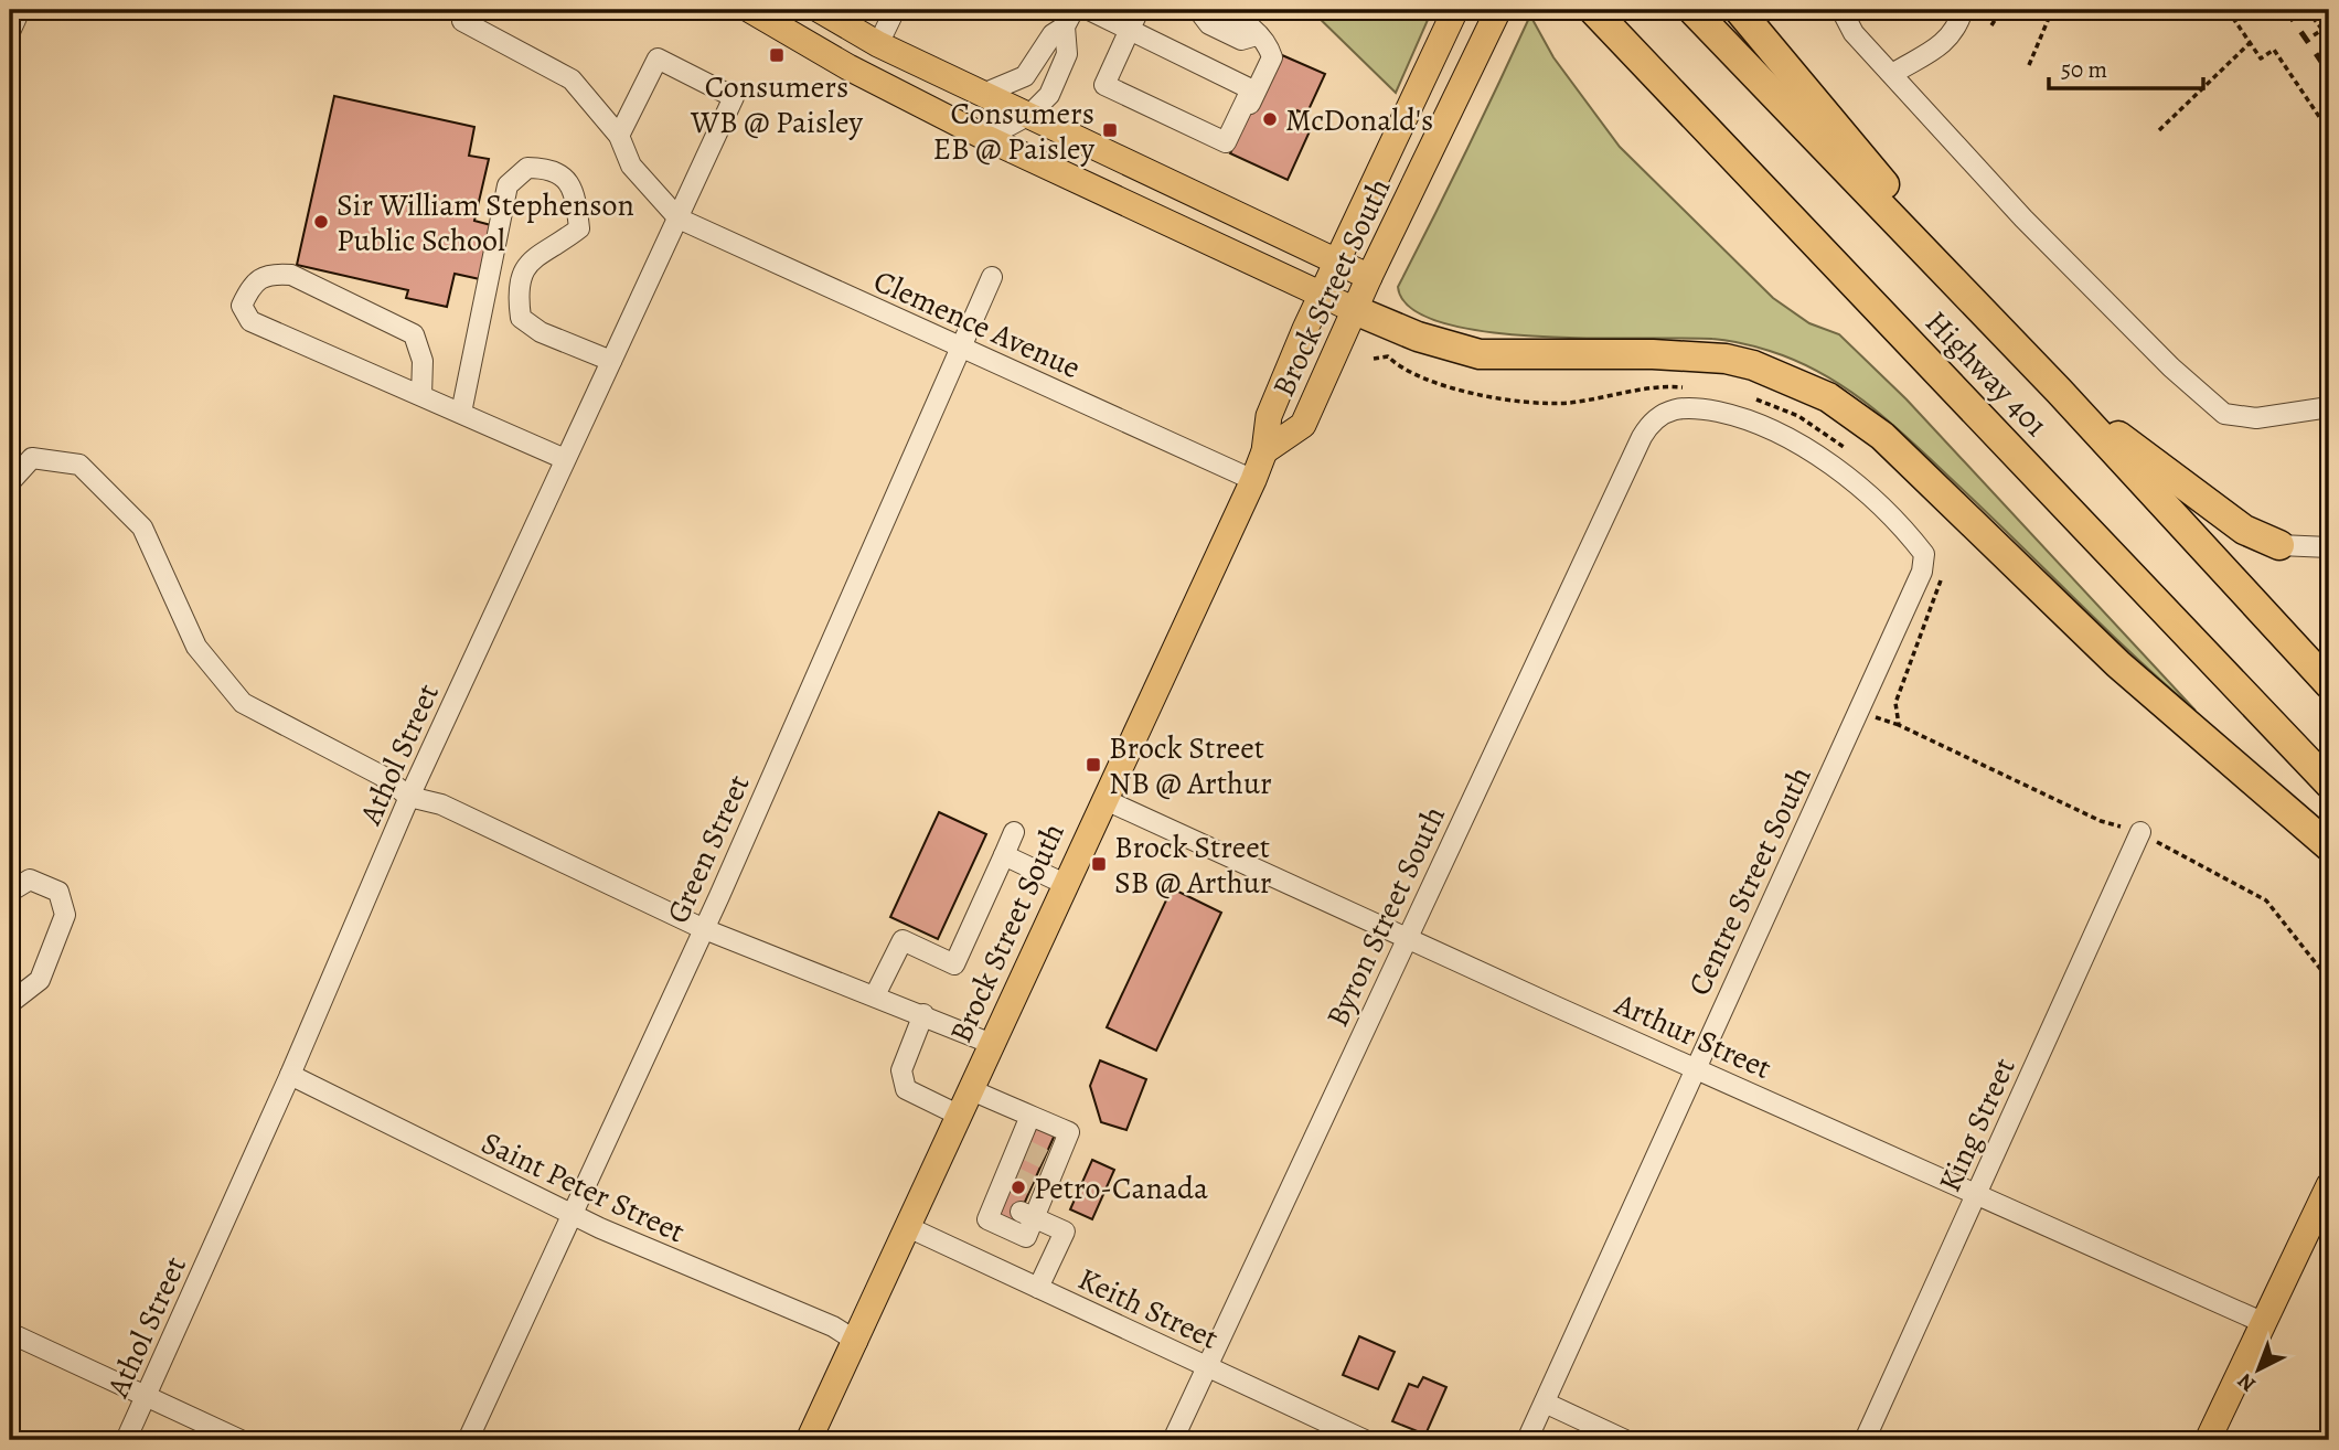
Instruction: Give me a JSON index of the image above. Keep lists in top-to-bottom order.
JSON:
{
  "streets": {
    "highway": ["Highway 401"],
    "main road": ["Brock Street South"],
    "street": [
      "Clemence Avenue",
      "Athol Street",
      "Green Street",
      "Centre Street South",
      "Byron Street South",
      "Arthur Street",
      "King Street",
      "Saint Peter Street",
      "Keith Street"
    ]
  },
  "crossings": [
    ["Brock Street South", "Clemence Avenue"],
    ["Brock Street South", "Arthur Street"],
    ["Brock Street South", "Saint Peter Street"],
    ["Brock Street South", "Keith Street"],
    ["Clemence Avenue", "Athol Street"],
    ["Clemence Avenue", "Green Street"],
    ["Athol Street", "Saint Peter Street"],
    ["Green Street", "Saint Peter Street"],
    ["Centre Street South", "Byron Street South"],
    ["Centre Street South", "Arthur Street"],
    ["Byron Street South", "Arthur Street"],
    ["Byron Street South", "Keith Street"],
    ["Arthur Street", "King Street"]
  ],
  "places": {
    "transit": [
      "Consumers WB @ Paisley",
      "Consumers EB @ Paisley",
      "Brock Street NB @ Arthur",
      "Brock Street SB @ Arthur"
    ],
    "other": ["McDonald's", "Sir William Stephenson Public School", "Petro-Canada"]
  },
  "scale_bar": "50 m",
  "north": "bottom left"
}
